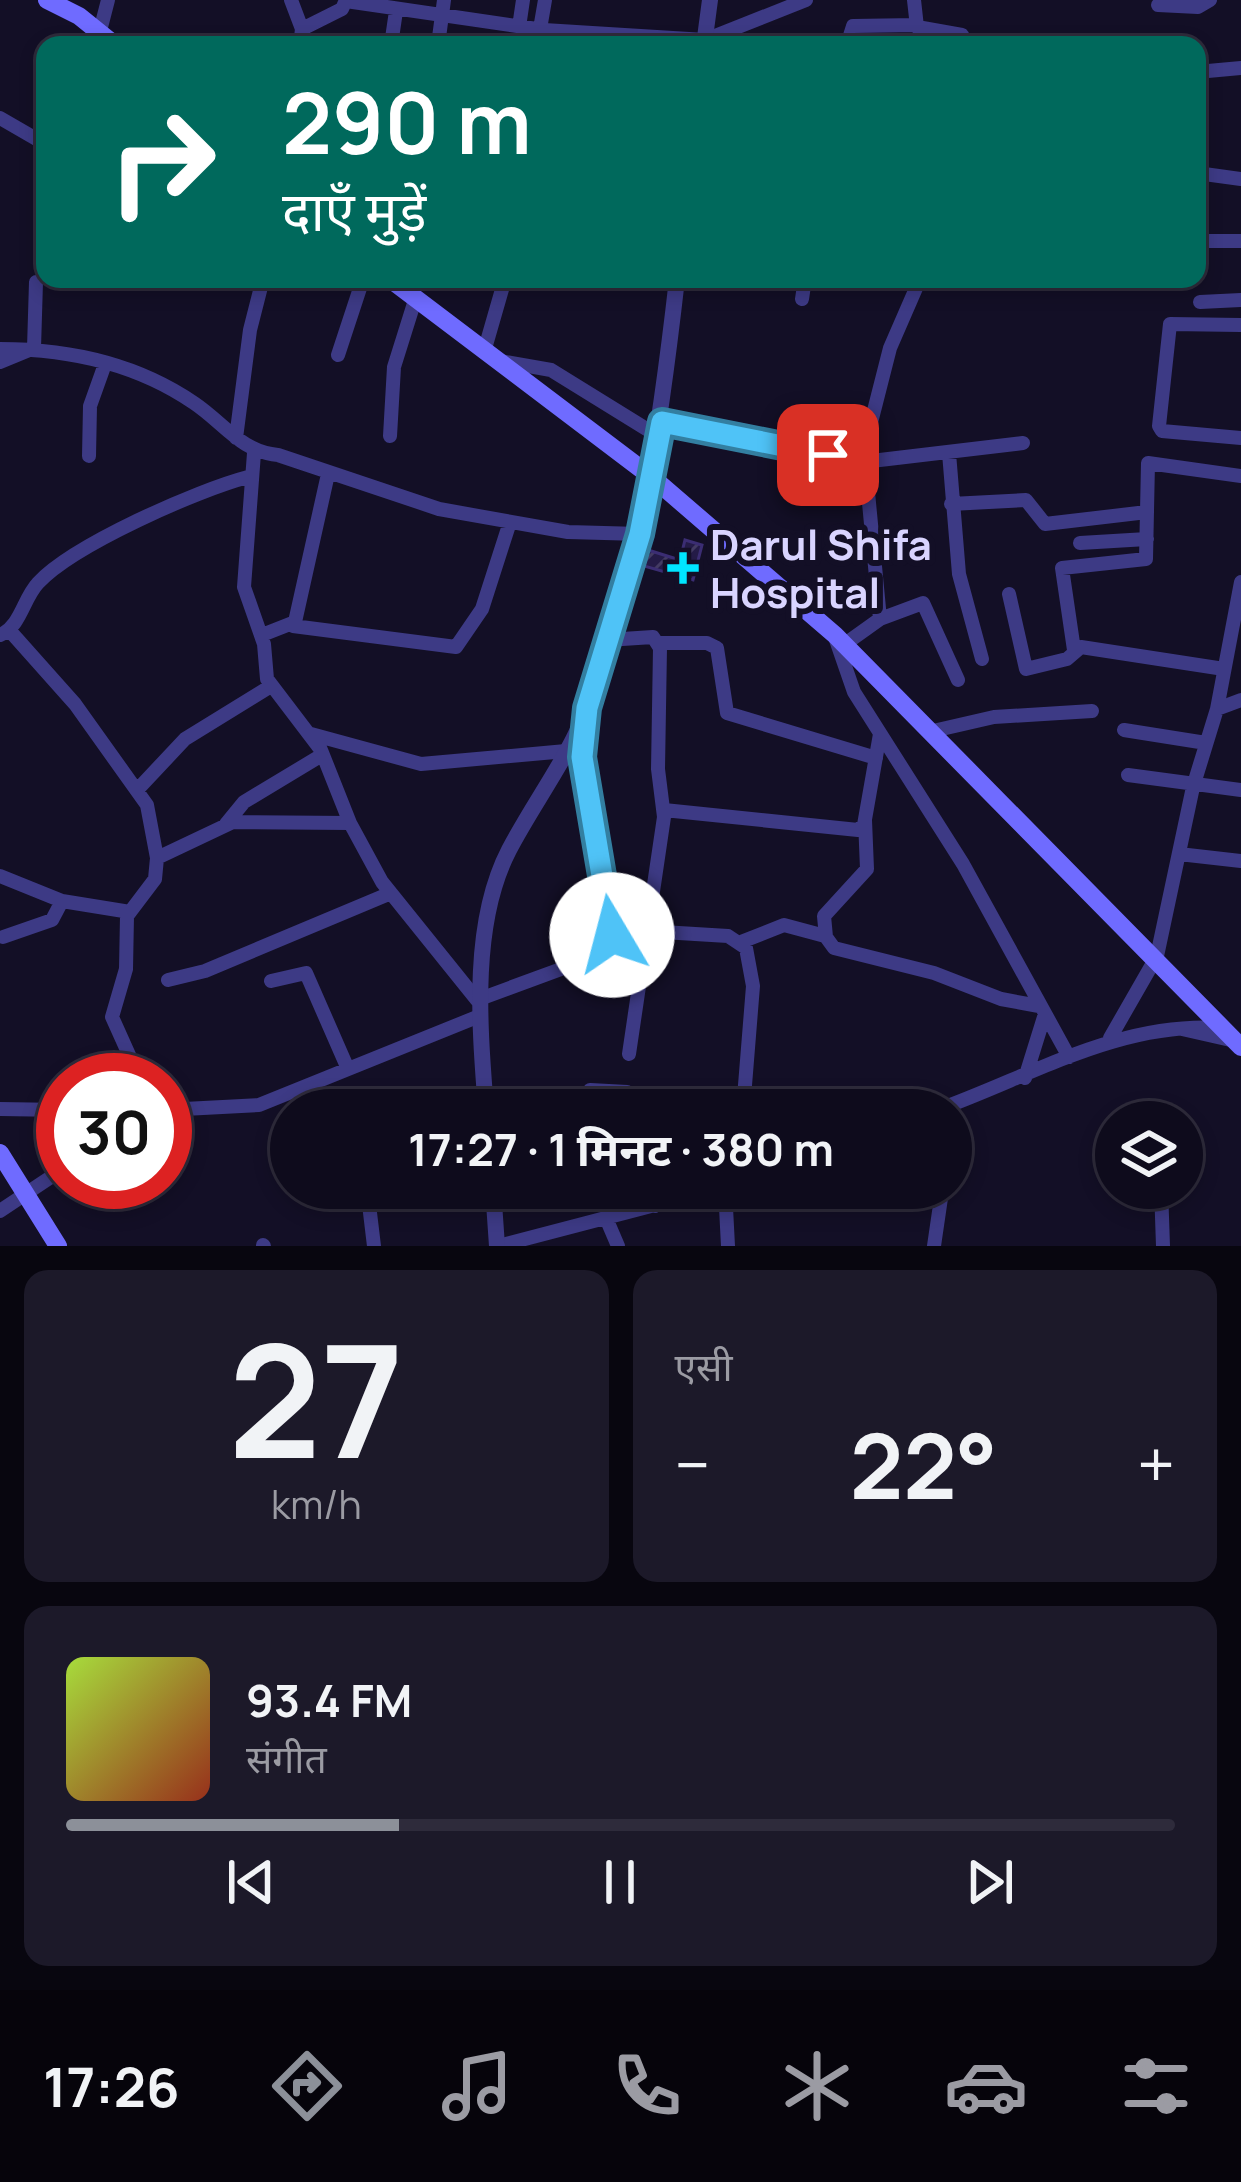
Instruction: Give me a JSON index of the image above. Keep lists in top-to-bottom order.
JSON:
{
  "places": {
    "health": ["Darul Shifa Hospital"]
  },
  "page": {
    "turn": ["290 m", "दाएँ मुड़ें"],
    "limit": "30",
    "trip": "17:27 · 1 मिनट · 380 m",
    "tile": [
      ["27", "km/h"],
      "एसी"
    ],
    "heat": ["−", "22°", "+"],
    "song": ["93.4 FM", "संगीत"],
    "tabs": "17:26"
  }
}
